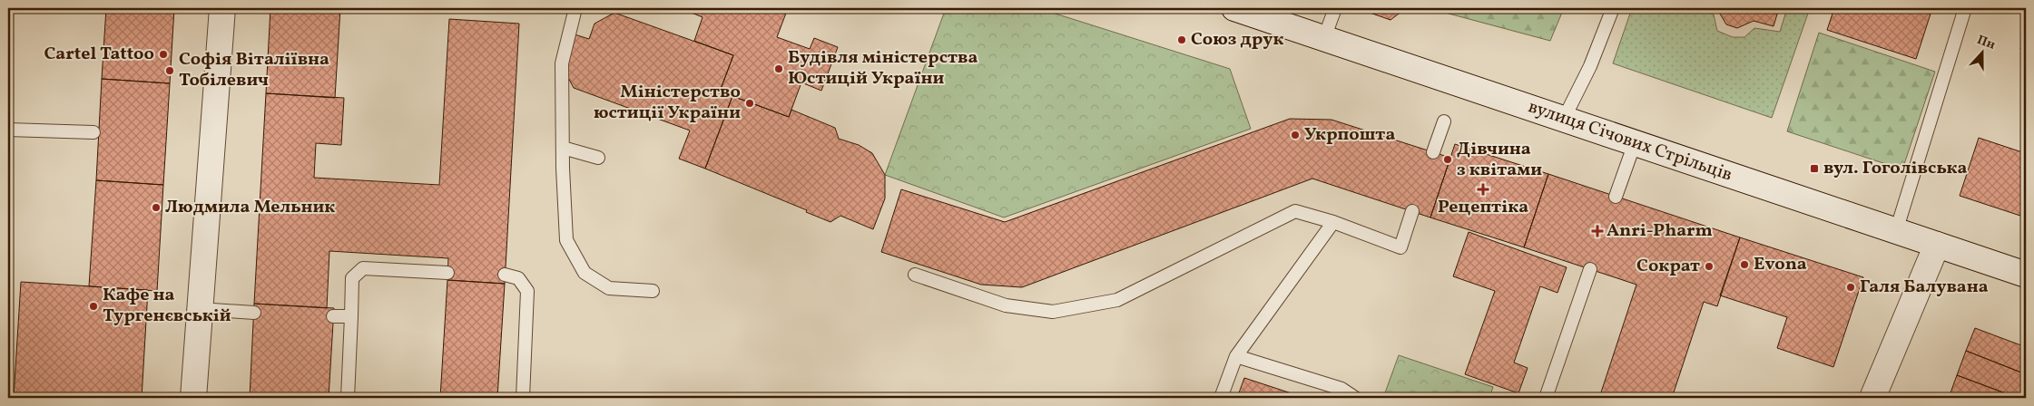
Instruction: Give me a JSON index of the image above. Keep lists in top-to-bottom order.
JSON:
{
  "streets": {
    "main road": ["вулиця Січових Стрільців"]
  },
  "places": {
    "other": [
      "Союз друк",
      "Cartel Tattoo",
      "Будівля міністерства Юстицій України",
      "Софія Віталіївна Тобілевич",
      "Міністерство юстиції України",
      "Укрпошта",
      "Дівчина з квітами",
      "Людмила Мельник",
      "Evona",
      "Сократ",
      "Галя Балувана",
      "Кафе на Тургенєвській"
    ],
    "transit": ["вул. Гоголівська"],
    "health": ["Рецептіка", "Anri-Pharm"]
  },
  "north": "top"
}
